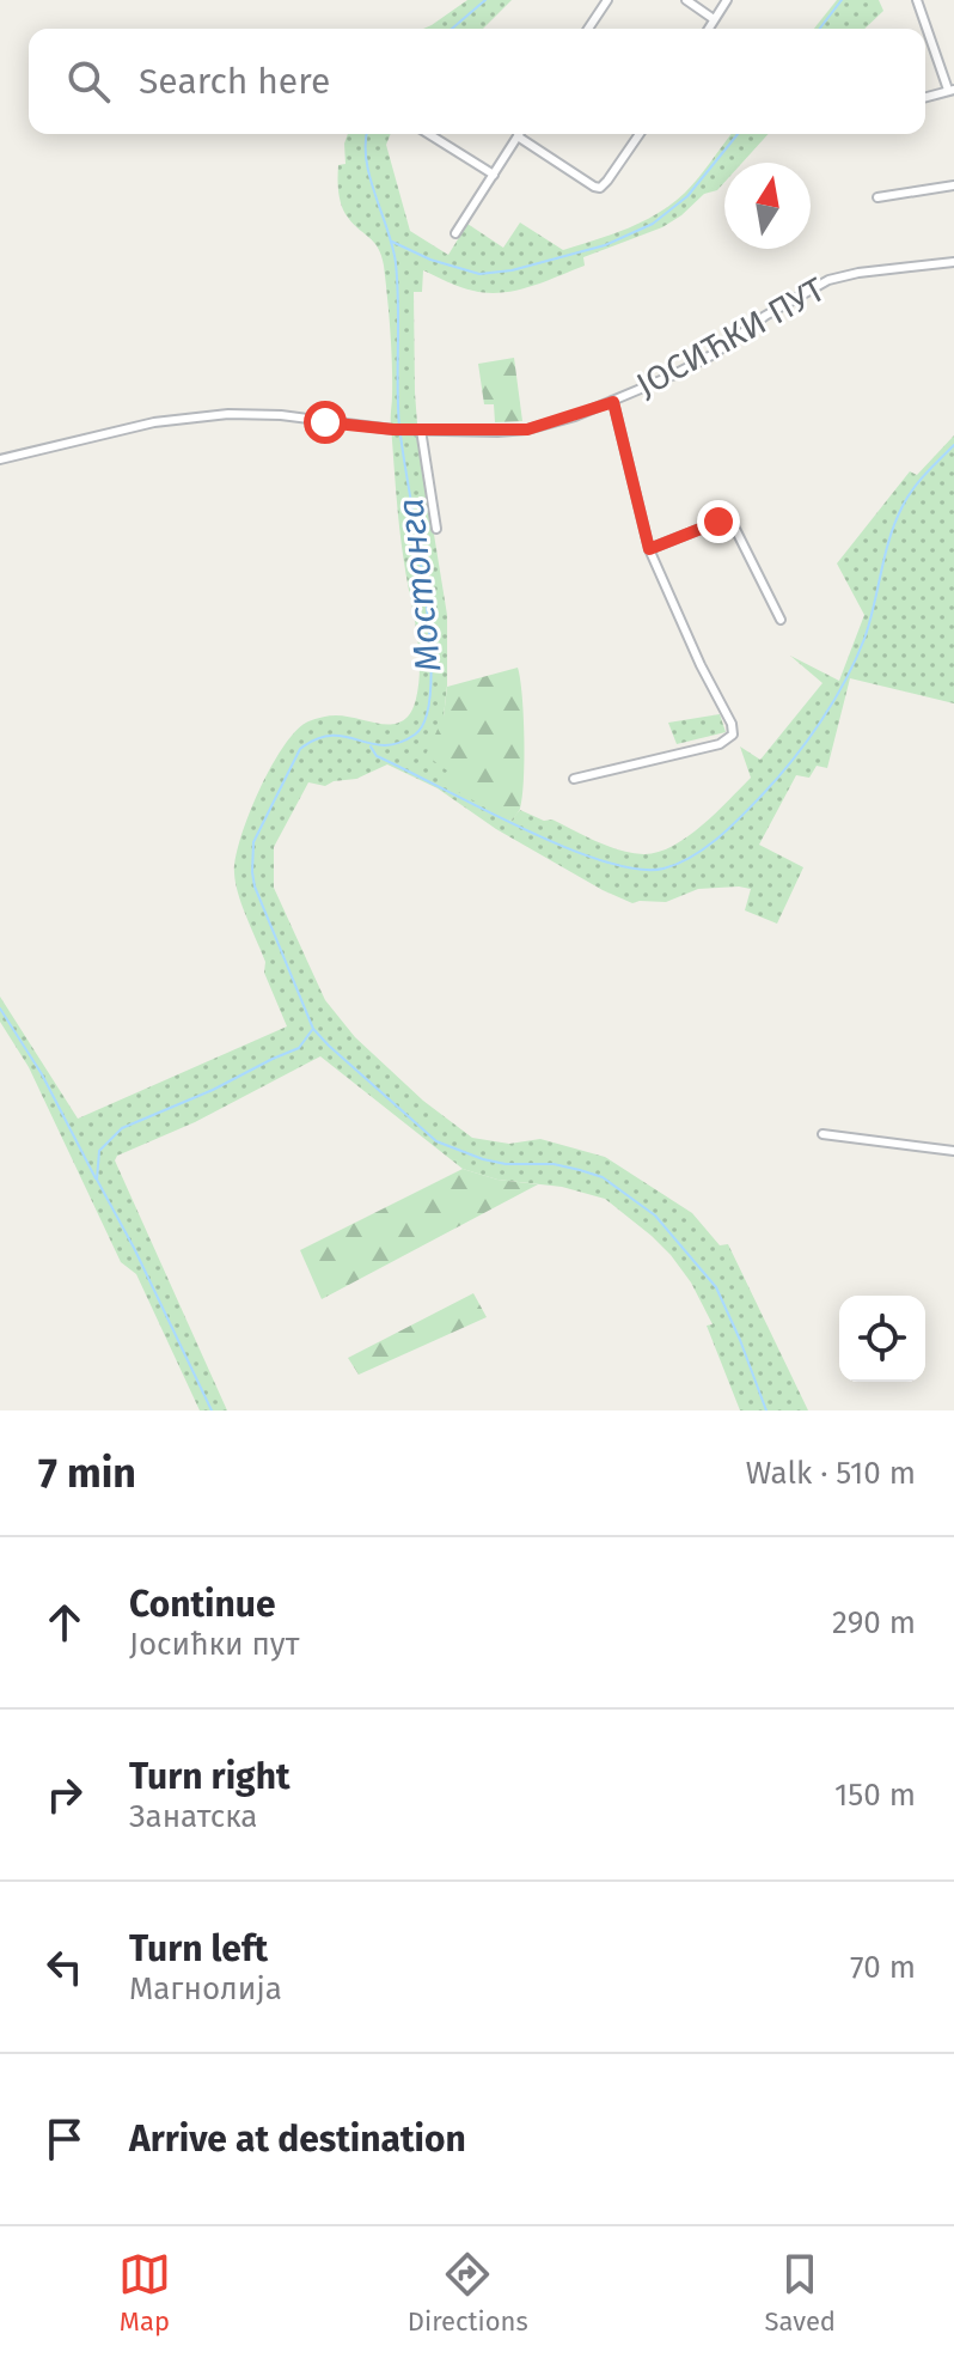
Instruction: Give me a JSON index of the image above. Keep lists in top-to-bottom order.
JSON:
{
  "streets": {
    "street": ["ЈОСИЋКИ ПУТ"]
  },
  "water": ["Мостонга"],
  "north": "top",
  "page": {
    "search": "Search here",
    "heading": ["7 min", "Walk · 510 m"],
    "list": [
      ["Continue", "Јосићки пут", "290 m"],
      ["Turn right", "Занатска", "150 m"],
      ["Turn left", "Магнолија", "70 m"],
      "Arrive at destination"
    ],
    "nav": ["Map", "Directions", "Saved"]
  }
}
